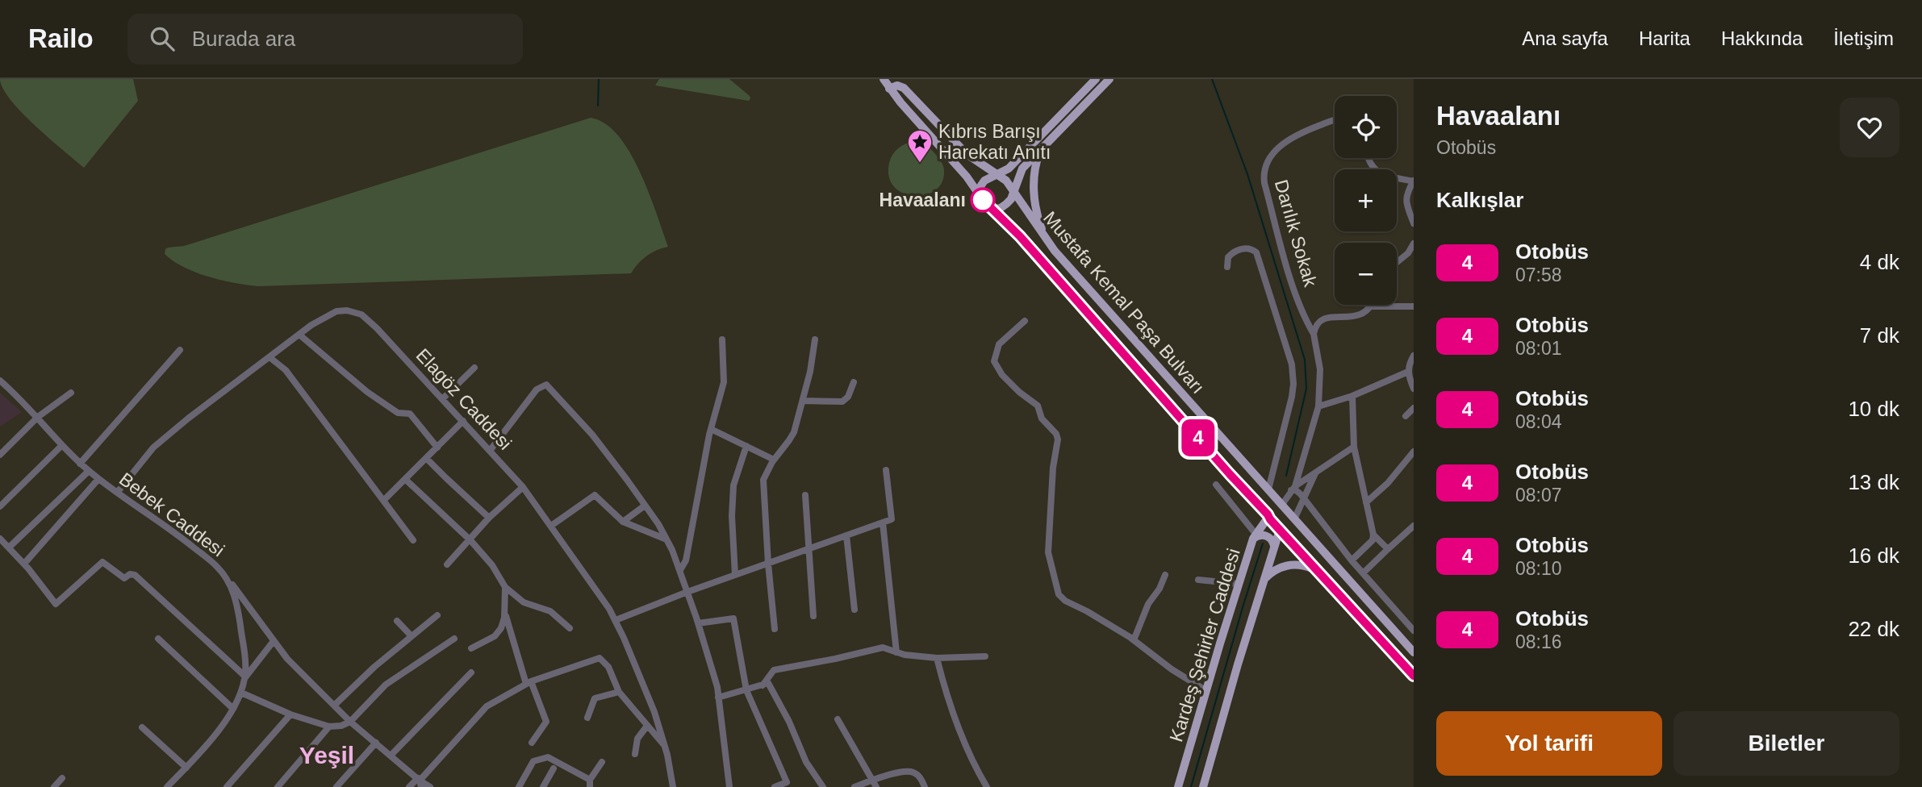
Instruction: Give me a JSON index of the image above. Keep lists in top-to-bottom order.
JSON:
{
  "streets": {
    "main road": ["Mustafa Kemal Paşa Bulvarı", "Kardeş Şehirler Caddesi"],
    "street": ["Darılık Sokak", "Elagöz Caddesi", "Bebek Caddesi"]
  },
  "crossings": [
    ["Mustafa Kemal Paşa Bulvarı", "Kardeş Şehirler Caddesi"],
    ["Elagöz Caddesi", "Bebek Caddesi"]
  ],
  "districts": ["Yeşil"],
  "places": {
    "place": ["Kıbrıs Barışı Harekatı Anıtı"],
    "other": ["Havaalanı"]
  },
  "lines": ["bus line 4"],
  "page": {
    "header": "Railo",
    "search": "Burada ara",
    "nav": [
      "Ana sayfa",
      "Harita",
      "Hakkında",
      "İletişim"
    ],
    "on_map": "4",
    "heading": [
      ["Havaalanı", "Otobüs"],
      "Kalkışlar"
    ],
    "map_buttons": ["+", "−"],
    "list": [
      {
        "mark": "4",
        "name": "Otobüs",
        "note": "07:58",
        "value": "4 dk"
      },
      {
        "mark": "4",
        "name": "Otobüs",
        "note": "08:01",
        "value": "7 dk"
      },
      {
        "mark": "4",
        "name": "Otobüs",
        "note": "08:04",
        "value": "10 dk"
      },
      {
        "mark": "4",
        "name": "Otobüs",
        "note": "08:07",
        "value": "13 dk"
      },
      {
        "mark": "4",
        "name": "Otobüs",
        "note": "08:10",
        "value": "16 dk"
      },
      {
        "mark": "4",
        "name": "Otobüs",
        "note": "08:16",
        "value": "22 dk"
      }
    ],
    "buttons": ["Yol tarifi", "Biletler"]
  }
}
